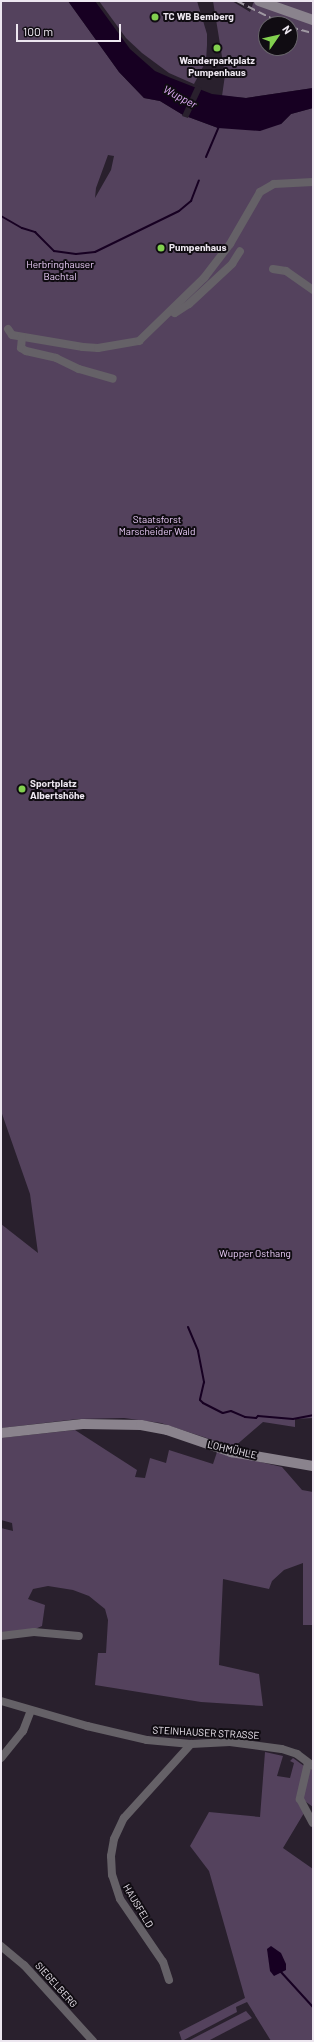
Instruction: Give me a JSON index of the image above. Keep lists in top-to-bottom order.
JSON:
{
  "streets": {
    "main road": ["LOHMÜHLE"],
    "street": ["STEINHAUSER STRASSE", "HAUSFELD", "SIEGELBERG"]
  },
  "crossings": [
    ["STEINHAUSER STRASSE", "HAUSFELD"]
  ],
  "water": ["Wupper"],
  "parks": ["Herbringhauser Bachtal", "Staatsforst Marscheider Wald", "Wupper Osthang"],
  "places": [
    "TC WB Bemberg",
    "Wanderparkplatz Pumpenhaus",
    "Pumpenhaus",
    "Sportplatz Albertshöhe"
  ],
  "scale_bar": "100 m",
  "north": "top right"
}
